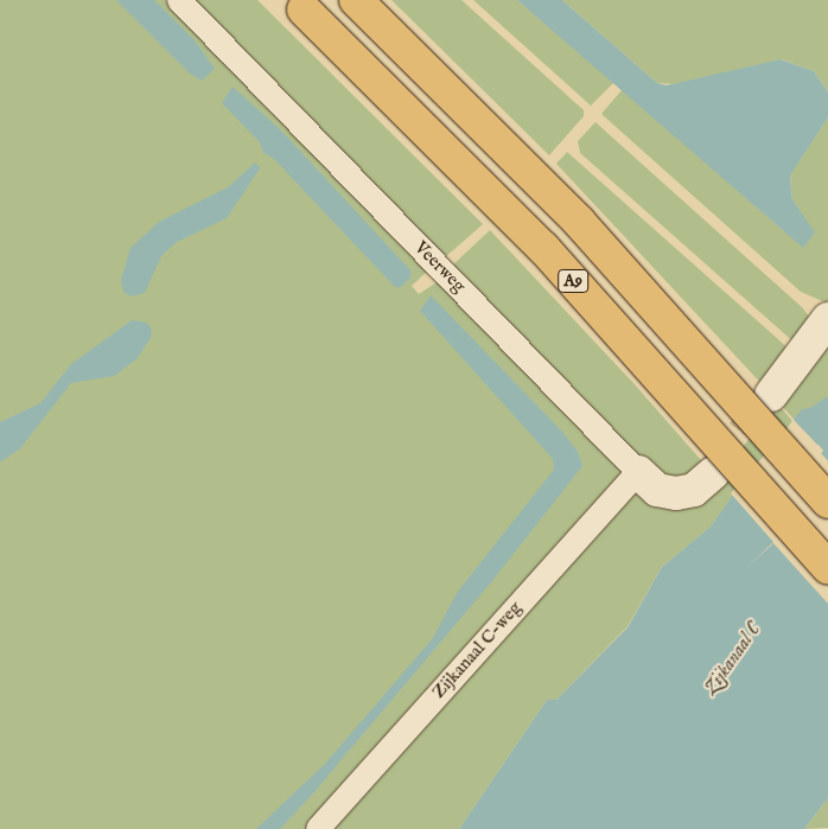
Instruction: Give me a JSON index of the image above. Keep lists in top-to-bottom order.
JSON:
{
  "streets": {
    "highway": ["A9"],
    "street": ["Veerweg", "Zijkanaal C-weg"]
  },
  "crossings": [
    ["Veerweg", "Zijkanaal C-weg"]
  ],
  "water": ["Zijkanaal C"]
}
